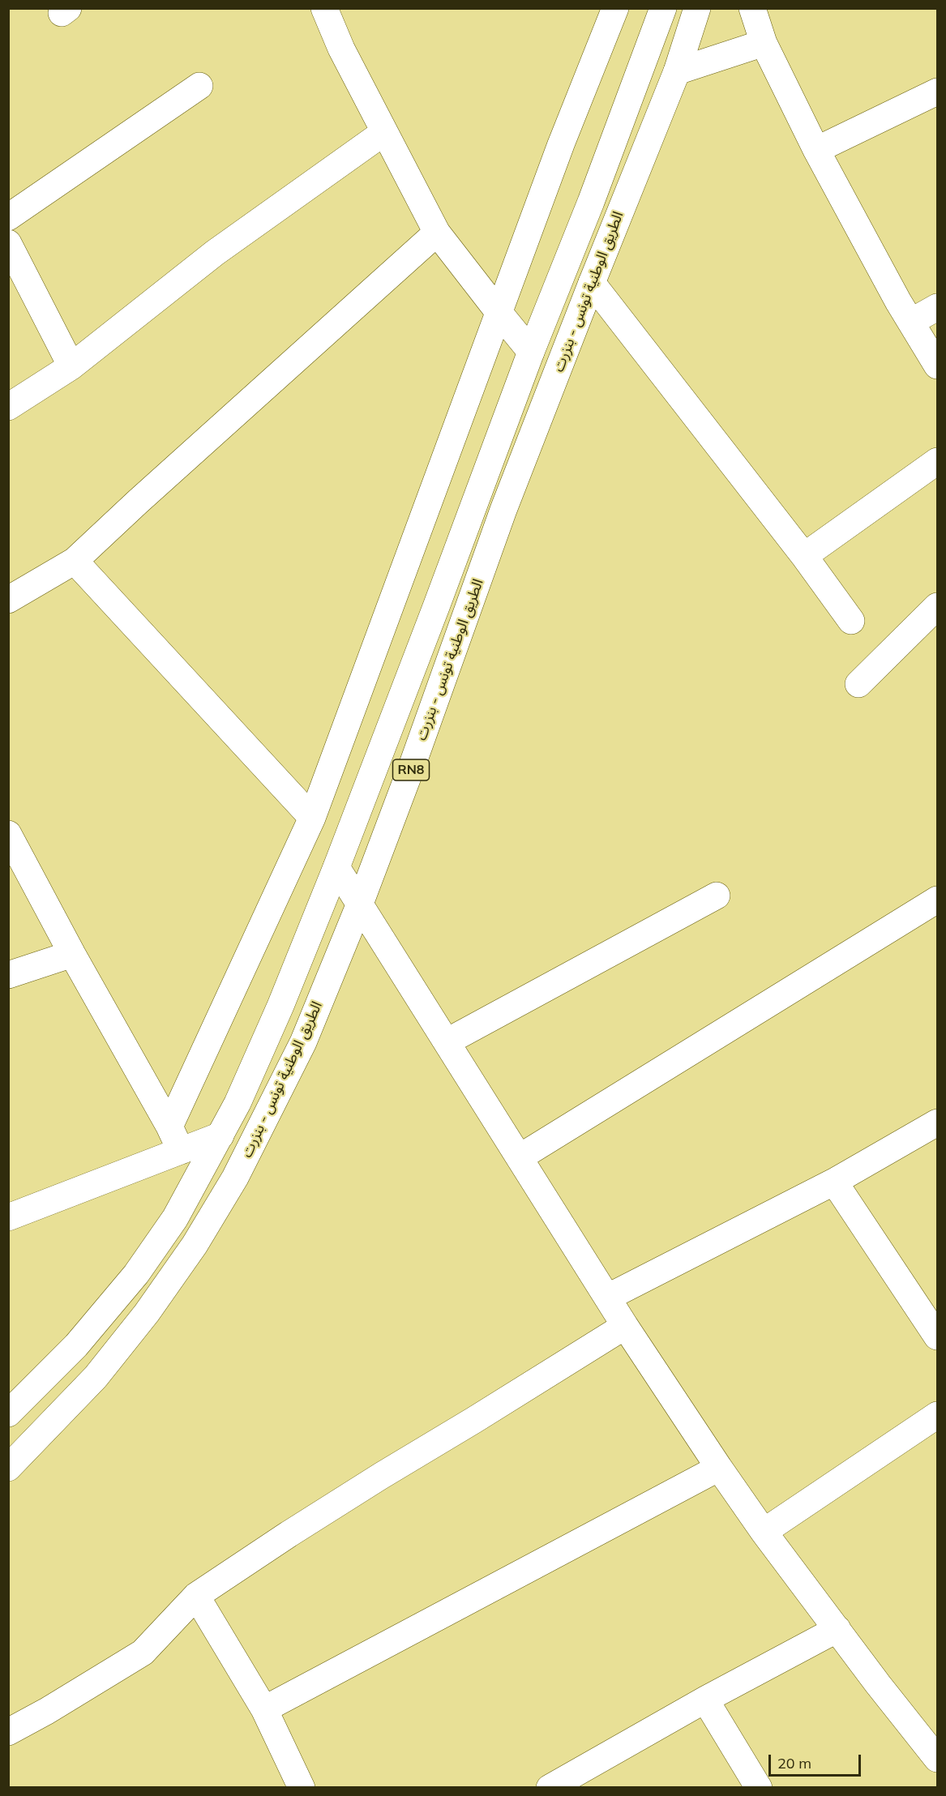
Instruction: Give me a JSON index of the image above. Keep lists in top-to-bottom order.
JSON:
{
  "streets": {
    "street": ["الطريق الوطنية تونس - بنزرت", "RN8"]
  },
  "scale_bar": "20 m"
}
